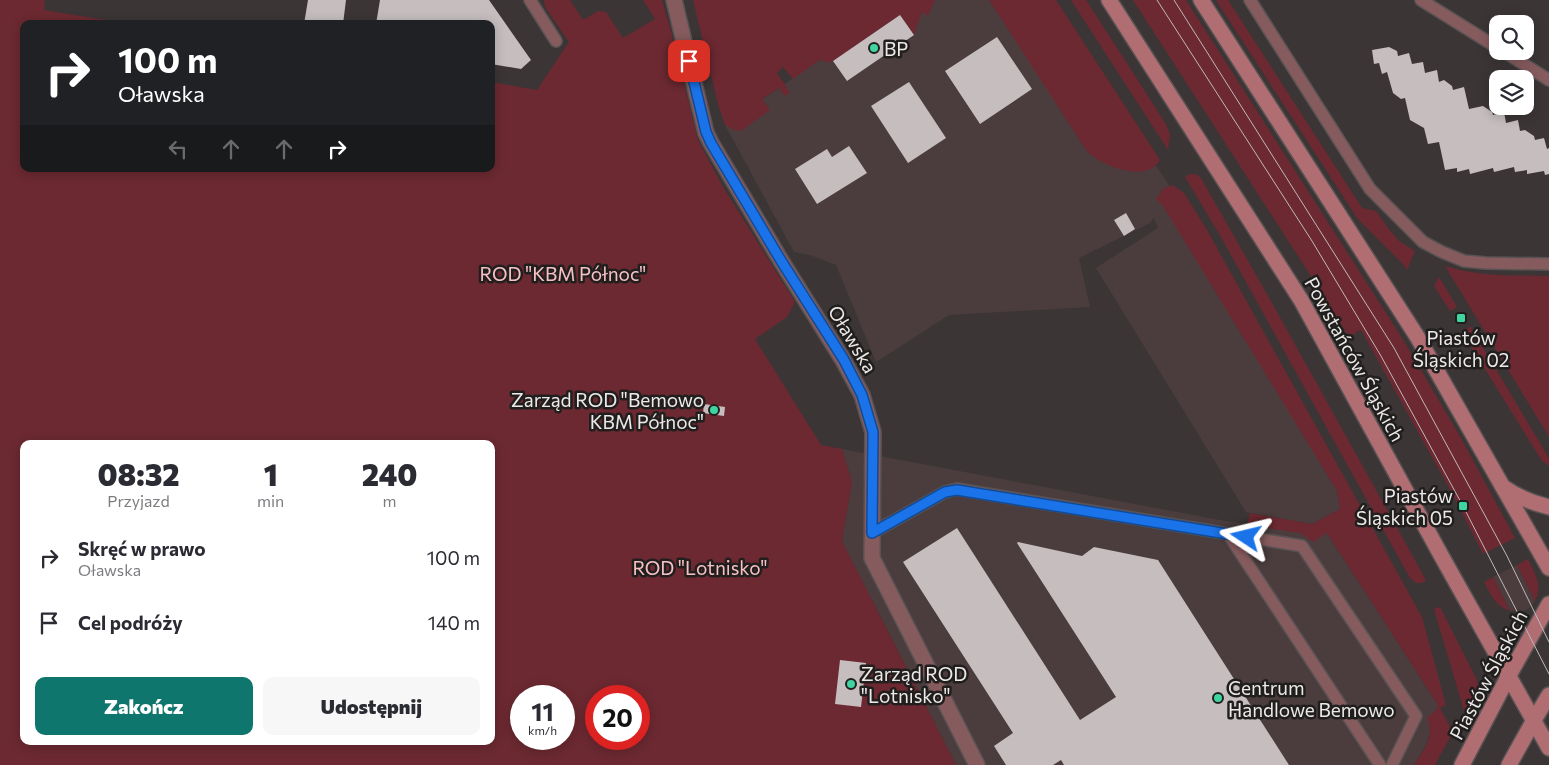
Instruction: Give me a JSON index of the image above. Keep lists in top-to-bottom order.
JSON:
{
  "streets": {
    "main road": ["Powstańców Śląskich", "Piastów Śląskich"],
    "street": ["Oławska"]
  },
  "crossings": [
    ["Powstańców Śląskich", "Piastów Śląskich"]
  ],
  "parks": ["ROD \"KBM Północ\"", "ROD \"Lotnisko\""],
  "places": {
    "other": [
      "BP",
      "Zarząd ROD \"Bemowo KBM Północ\"",
      "Zarząd ROD \"Lotnisko\"",
      "Centrum Handlowe Bemowo"
    ],
    "transit": ["Piastów Śląskich 02", "Piastów Śląskich 05"]
  },
  "page": {
    "turn": ["100 m", "Oławska"],
    "eta": [
      "08:32",
      "Przyjazd",
      "1",
      "min",
      "240",
      "m"
    ],
    "list": [
      {
        "name": "Skręć w prawo",
        "note": "Oławska",
        "value": "100 m"
      },
      {
        "name": "Cel podróży",
        "value": "140 m"
      }
    ],
    "buttons": ["Zakończ", "Udostępnij"],
    "speed": "11 km/h",
    "limit": "20"
  }
}
